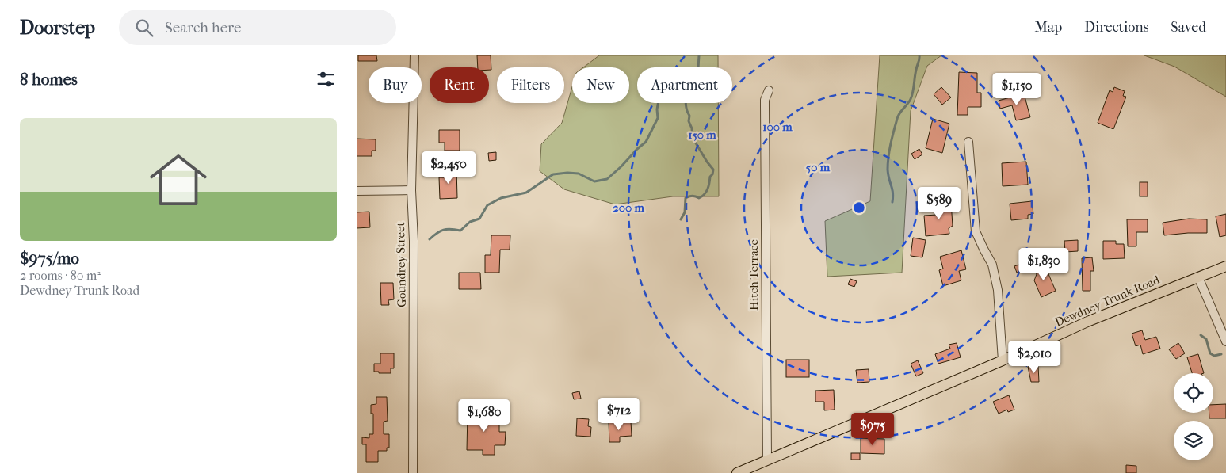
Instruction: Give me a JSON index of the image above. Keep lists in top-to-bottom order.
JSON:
{
  "streets": {
    "main road": ["Dewdney Trunk Road"],
    "street": ["Goundrey Street", "Hitch Terrace"]
  },
  "crossings": [
    ["Hitch Terrace", "Dewdney Trunk Road"]
  ],
  "page": {
    "header": "Doorstep",
    "search": "Search here",
    "nav": ["Map", "Directions", "Saved"],
    "heading": "8 homes",
    "chip": [
      "Buy",
      "Rent",
      "Filters",
      "New",
      "Apartment"
    ],
    "price": [
      "$1,150",
      "$2,450",
      "$589",
      "$1,830",
      "$2,010",
      "$712",
      "$1,680",
      "$975"
    ],
    "list": [
      {
        "name": "$975/mo",
        "note": "2 rooms · 80 m² · Dewdney Trunk Road"
      }
    ]
  },
  "rings": [
    "100 m",
    "150 m",
    "50 m",
    "200 m"
  ]
}
